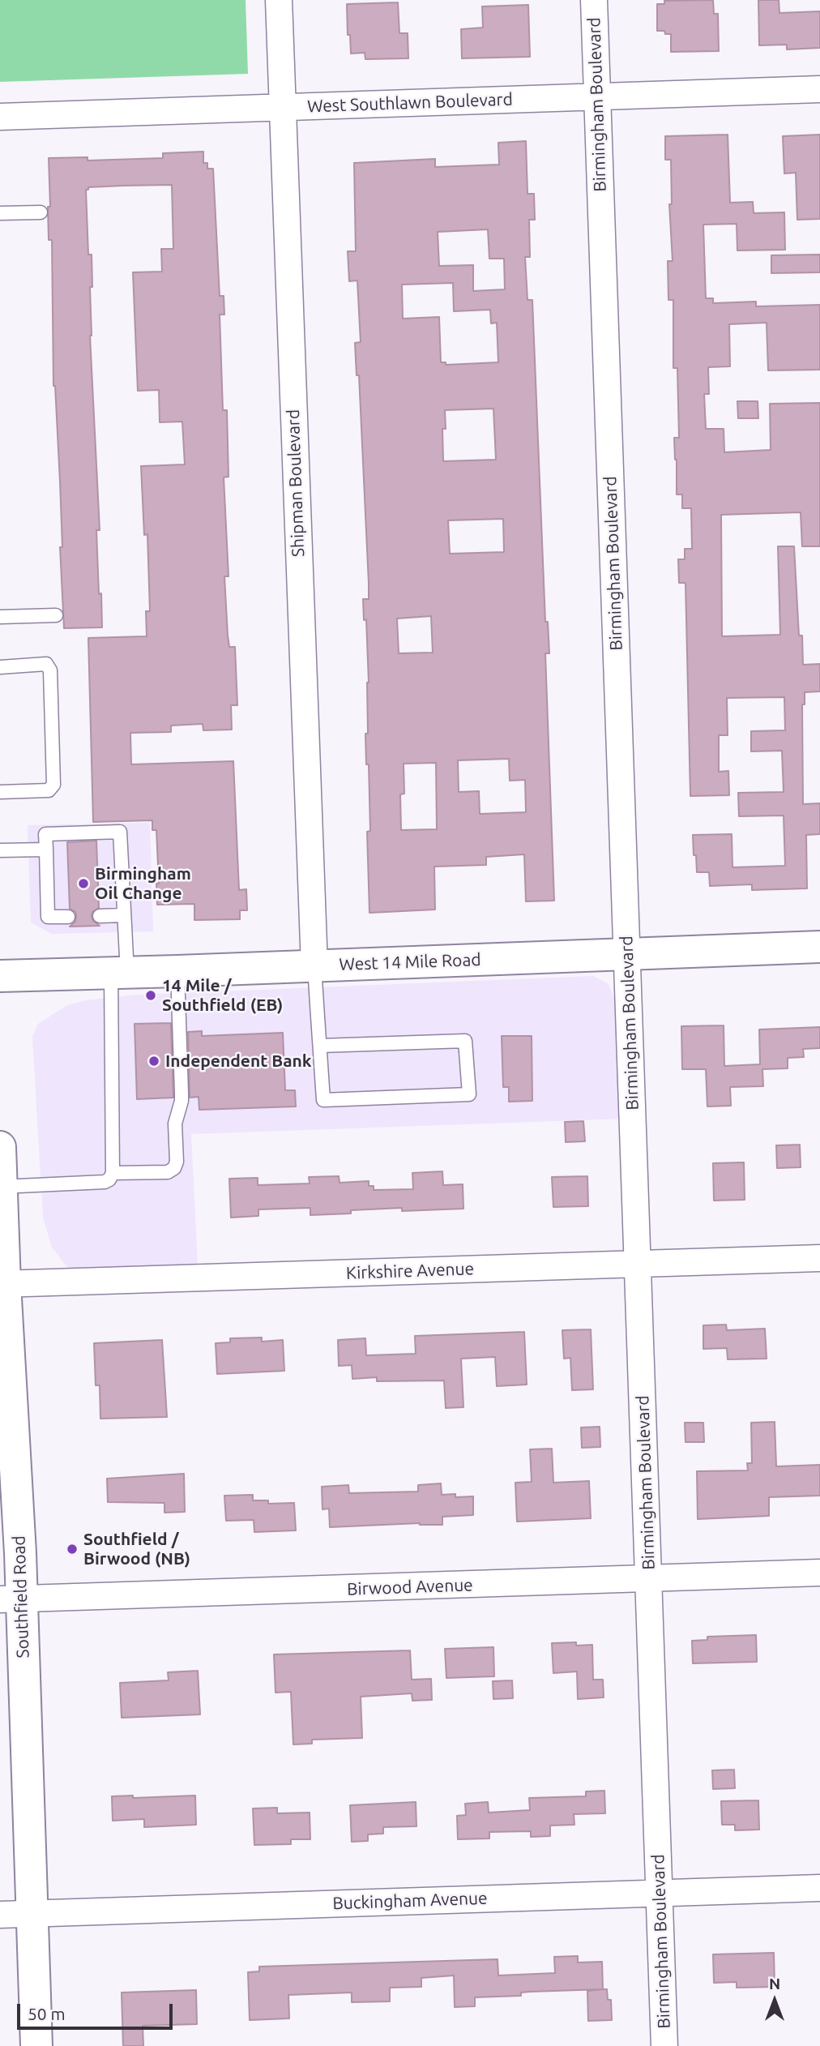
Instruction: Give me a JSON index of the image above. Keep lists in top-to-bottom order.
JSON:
{
  "streets": {
    "main road": ["West 14 Mile Road", "Southfield Road"],
    "street": [
      "West Southlawn Boulevard",
      "Birmingham Boulevard",
      "Shipman Boulevard",
      "Kirkshire Avenue",
      "Birwood Avenue",
      "Buckingham Avenue"
    ]
  },
  "crossings": [
    ["West Southlawn Boulevard", "Birmingham Boulevard"],
    ["West Southlawn Boulevard", "Shipman Boulevard"],
    ["Birmingham Boulevard", "West 14 Mile Road"],
    ["Birmingham Boulevard", "Kirkshire Avenue"],
    ["Birmingham Boulevard", "Birwood Avenue"],
    ["Birmingham Boulevard", "Buckingham Avenue"],
    ["Shipman Boulevard", "West 14 Mile Road"],
    ["Kirkshire Avenue", "Southfield Road"],
    ["Birwood Avenue", "Southfield Road"],
    ["Southfield Road", "Buckingham Avenue"]
  ],
  "places": [
    "Birmingham Oil Change",
    "14 Mile / Southfield (EB)",
    "Independent Bank",
    "Southfield / Birwood (NB)"
  ],
  "scale_bar": "50 m",
  "north": "top"
}
